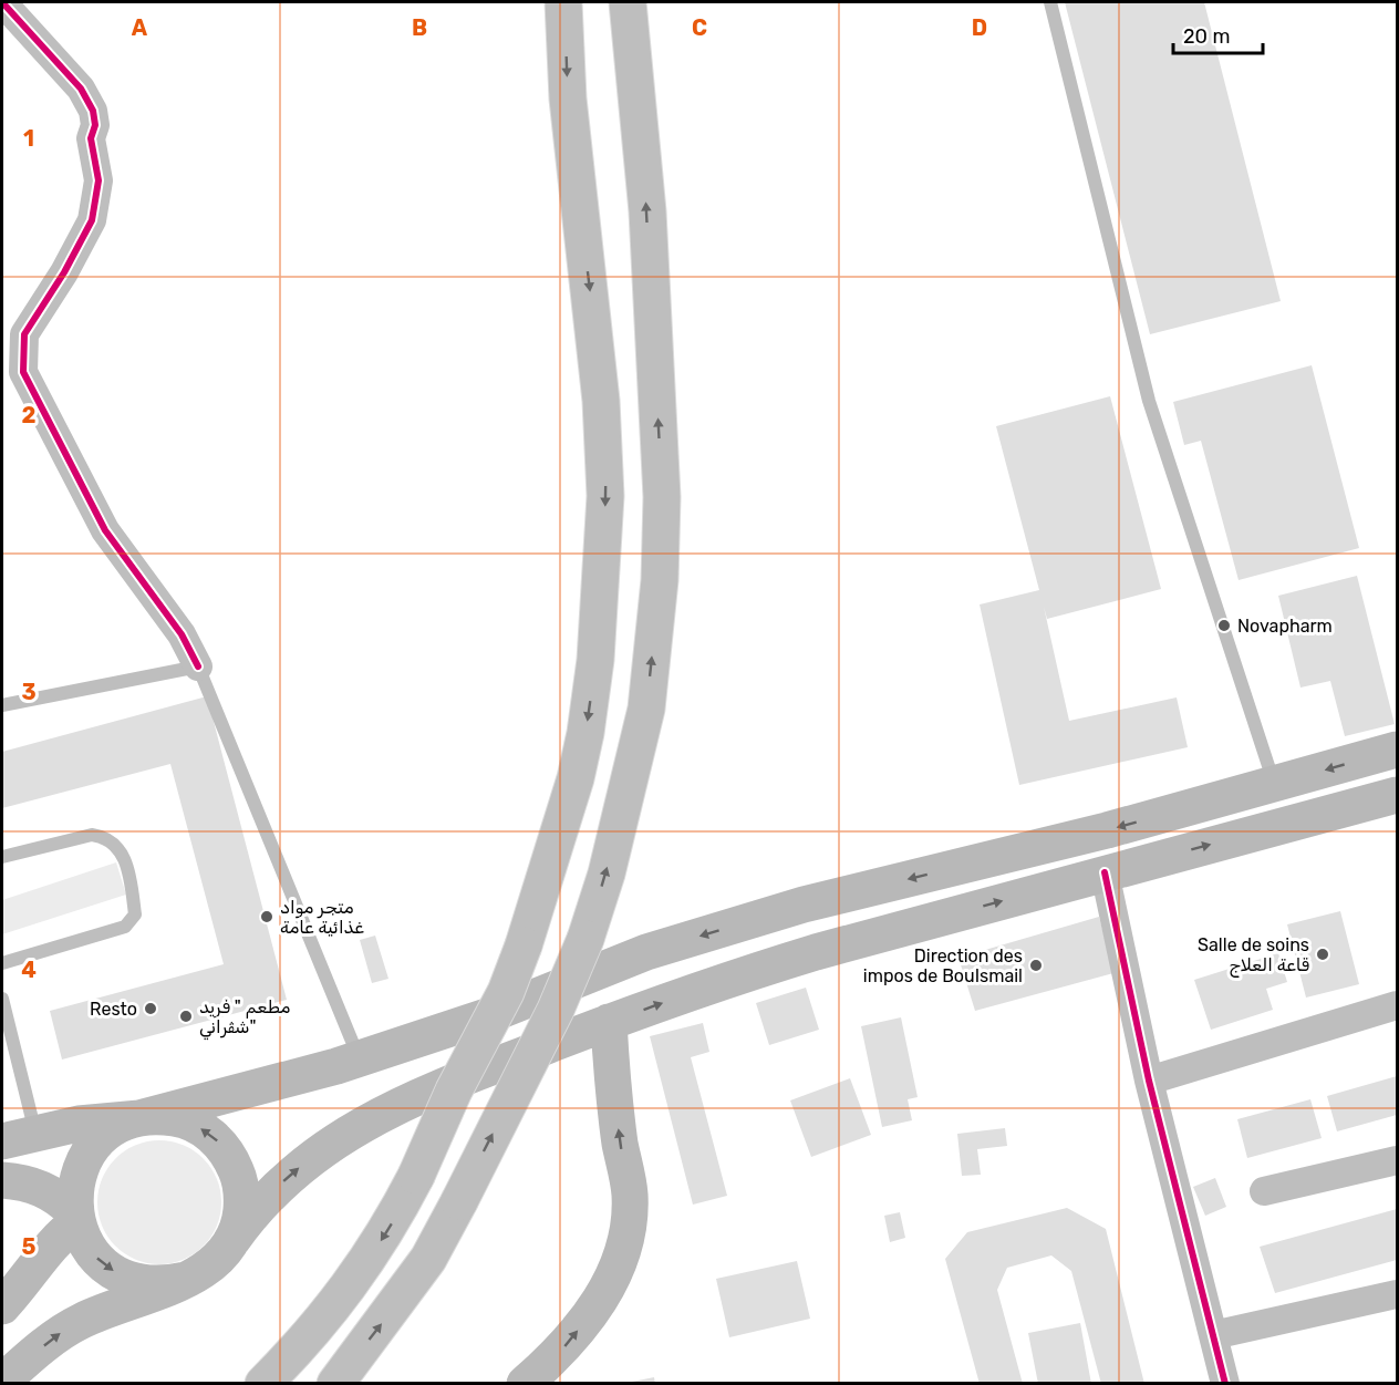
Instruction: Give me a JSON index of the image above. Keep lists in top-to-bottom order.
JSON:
{
  "places": [
    "Novapharm",
    "متجر مواد غذائية عامة",
    "Salle de soins قاعة العلاج",
    "Direction des impos de BouIsmail",
    "Resto",
    "مطعم \" فريد شڨراني\""
  ],
  "scale_bar": "20 m",
  "grid": {
    "columns": [
      "A",
      "B",
      "C",
      "D"
    ],
    "rows": [
      "1",
      "2",
      "3",
      "4",
      "5"
    ]
  }
}
